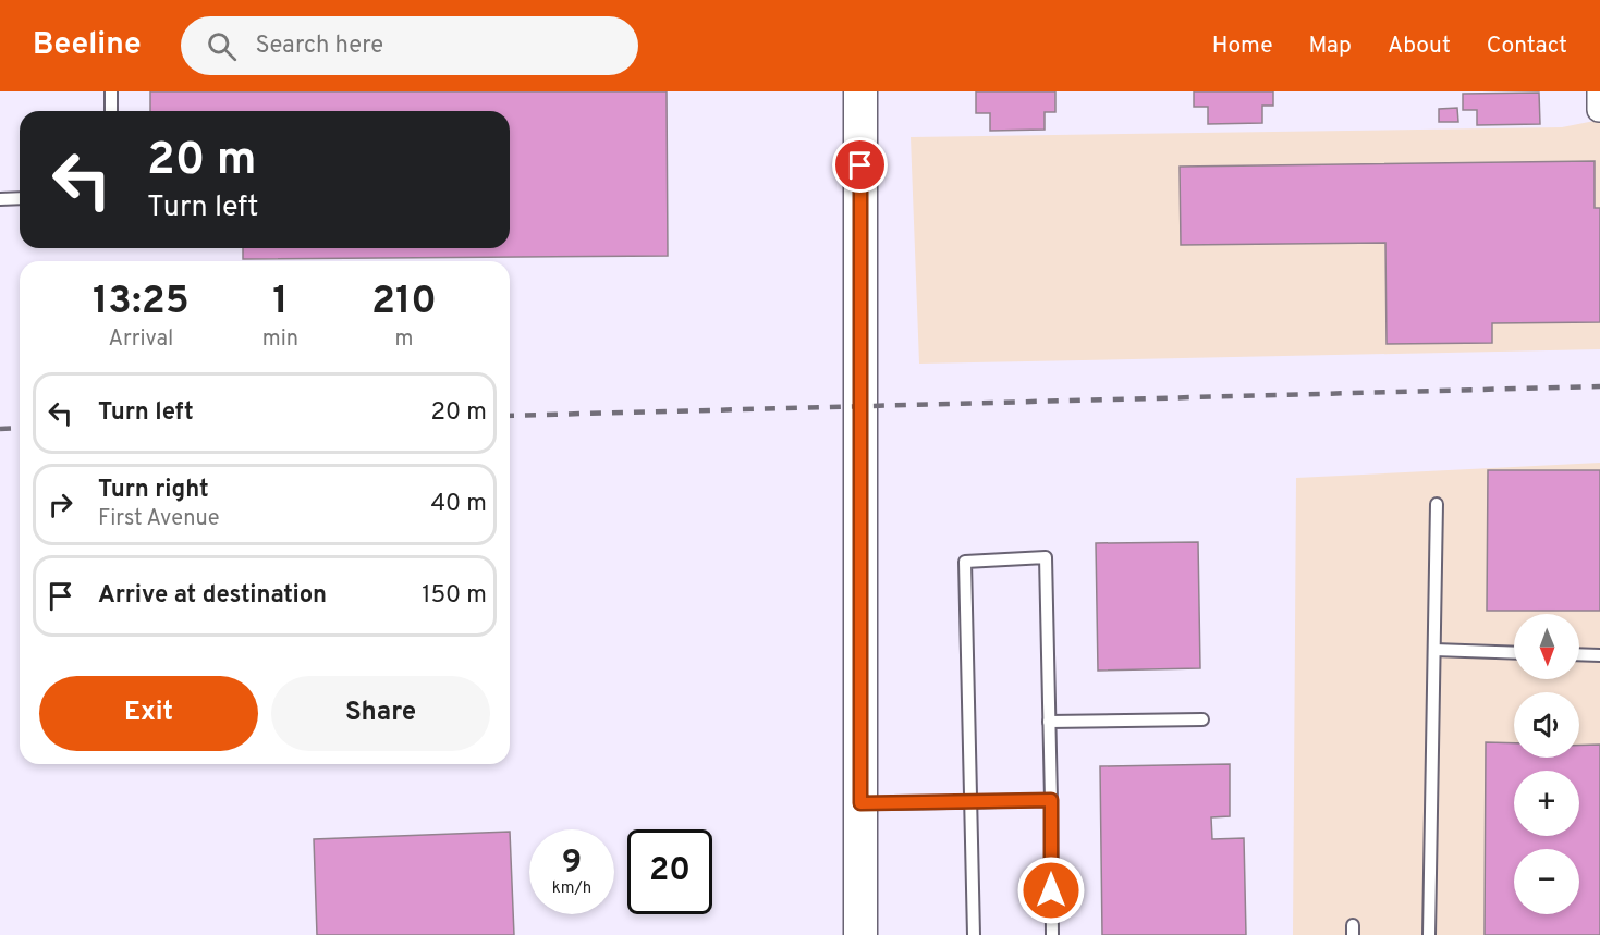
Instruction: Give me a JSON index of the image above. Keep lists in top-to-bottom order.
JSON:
{
  "north": "bottom",
  "page": {
    "header": "Beeline",
    "search": "Search here",
    "nav": [
      "Home",
      "Map",
      "About",
      "Contact"
    ],
    "turn": ["20 m", "Turn left"],
    "eta": [
      "13:25",
      "Arrival",
      "1",
      "min",
      "210",
      "m"
    ],
    "list": [
      {
        "name": "Turn left",
        "value": "20 m"
      },
      {
        "name": "Turn right",
        "note": "First Avenue",
        "value": "40 m"
      },
      {
        "name": "Arrive at destination",
        "value": "150 m"
      }
    ],
    "map_buttons": ["+", "−"],
    "buttons": ["Exit", "Share"],
    "speed": "9 km/h",
    "limit": "20"
  }
}
